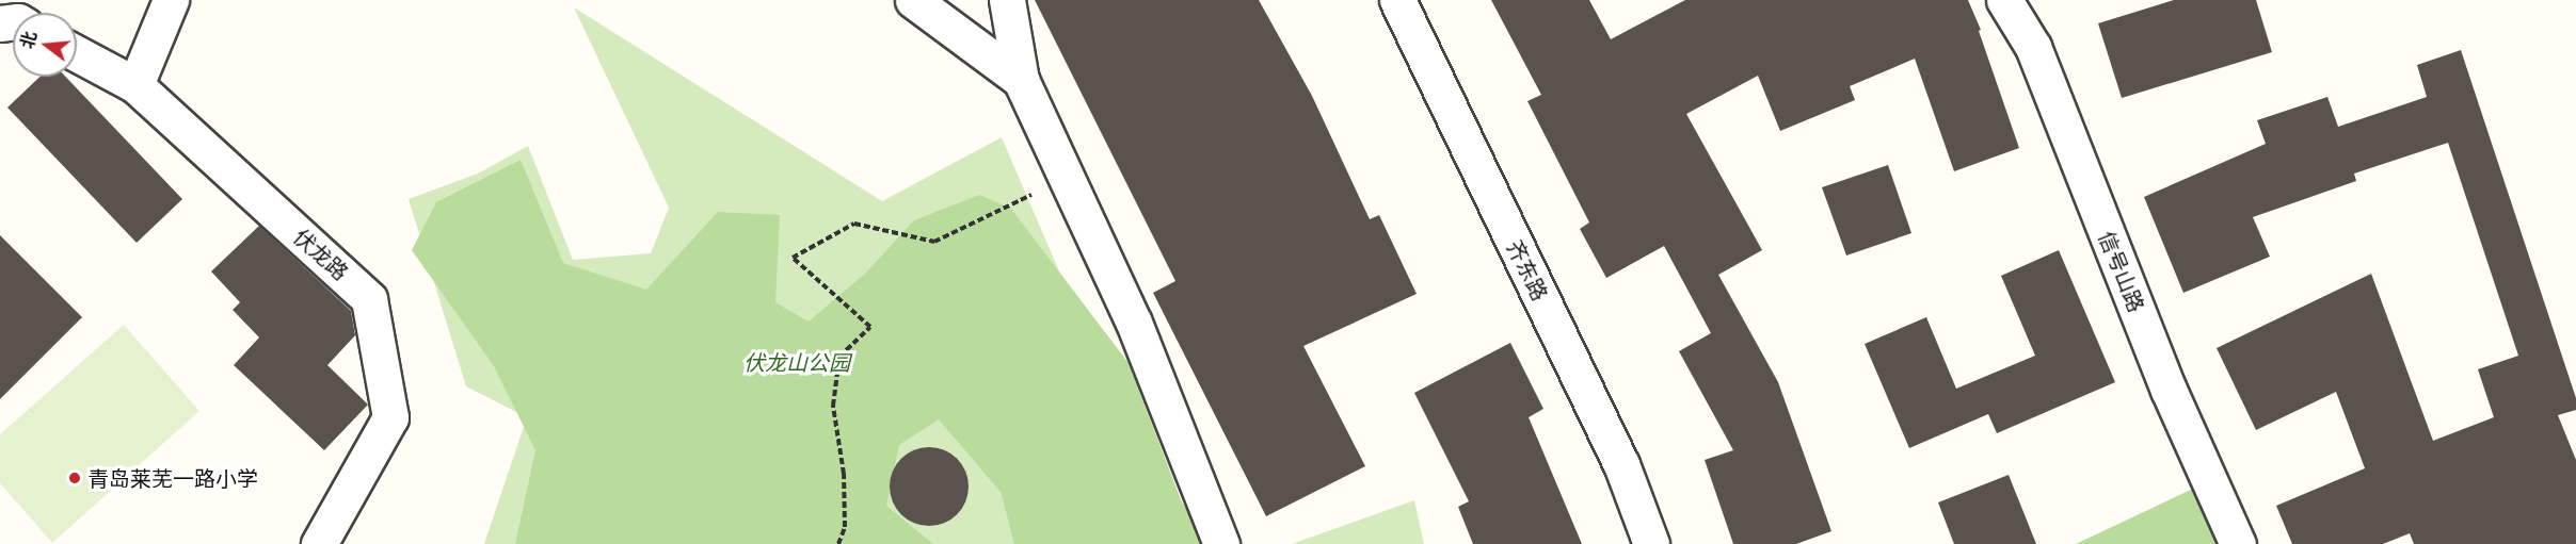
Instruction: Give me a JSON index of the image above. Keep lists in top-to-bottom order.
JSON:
{
  "streets": {
    "street": ["伏龙路", "齐东路", "信号山路"]
  },
  "parks": ["伏龙山公园"],
  "places": ["青岛莱芜一路小学"],
  "north": "left"
}
